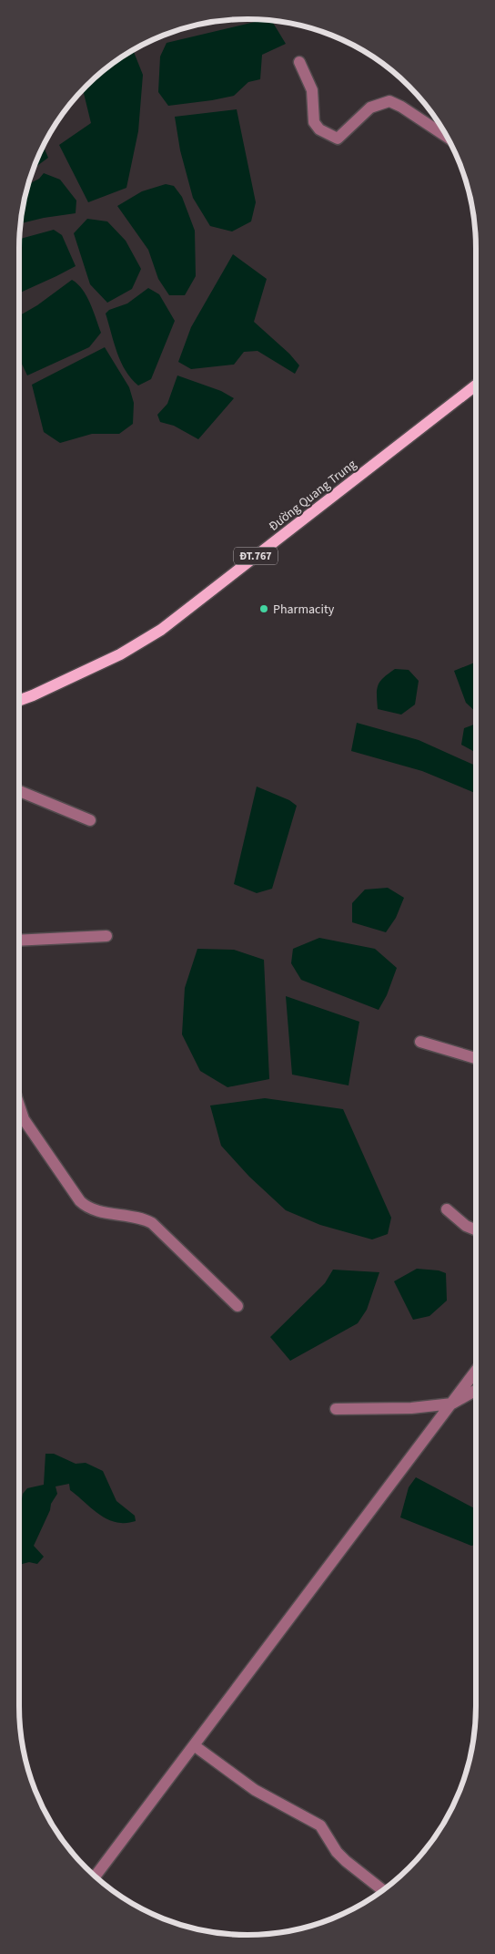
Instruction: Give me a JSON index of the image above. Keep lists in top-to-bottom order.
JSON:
{
  "streets": {
    "main road": ["Đường Quang Trung", "ĐT.767"]
  },
  "places": ["Pharmacity"]
}
